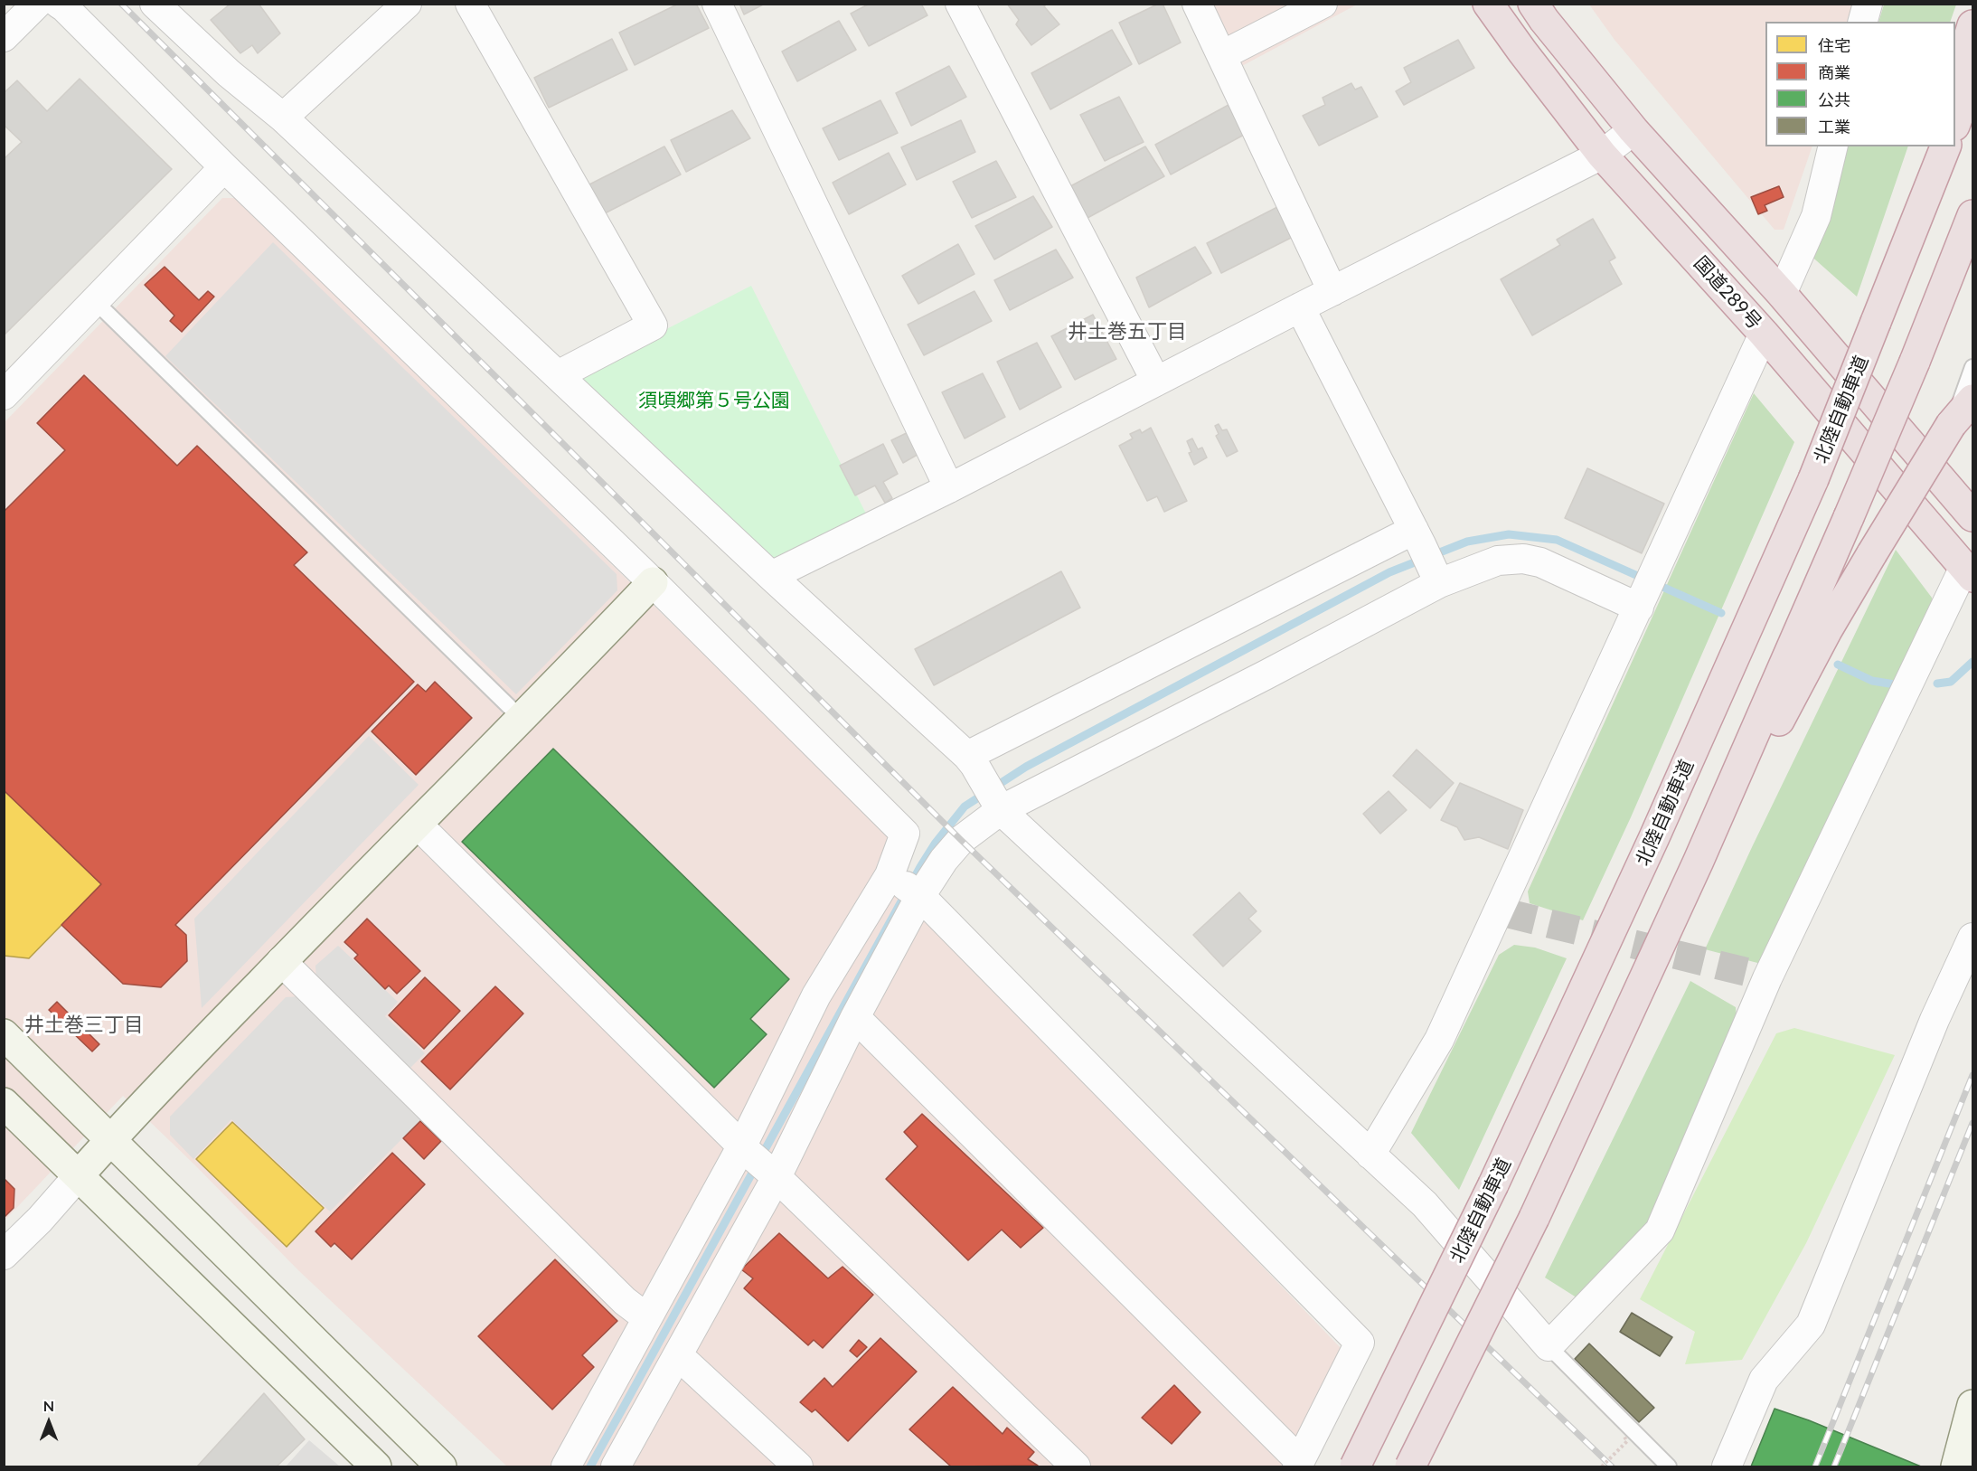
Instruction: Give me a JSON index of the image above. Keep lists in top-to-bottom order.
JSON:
{
  "streets": {
    "highway": ["国道289号", "北陸自動車道"]
  },
  "districts": ["井土巻五丁目", "井土巻三丁目"],
  "parks": ["須頃郷第５号公園"],
  "legend": [
    "住宅",
    "商業",
    "公共",
    "工業"
  ],
  "north": "top"
}
